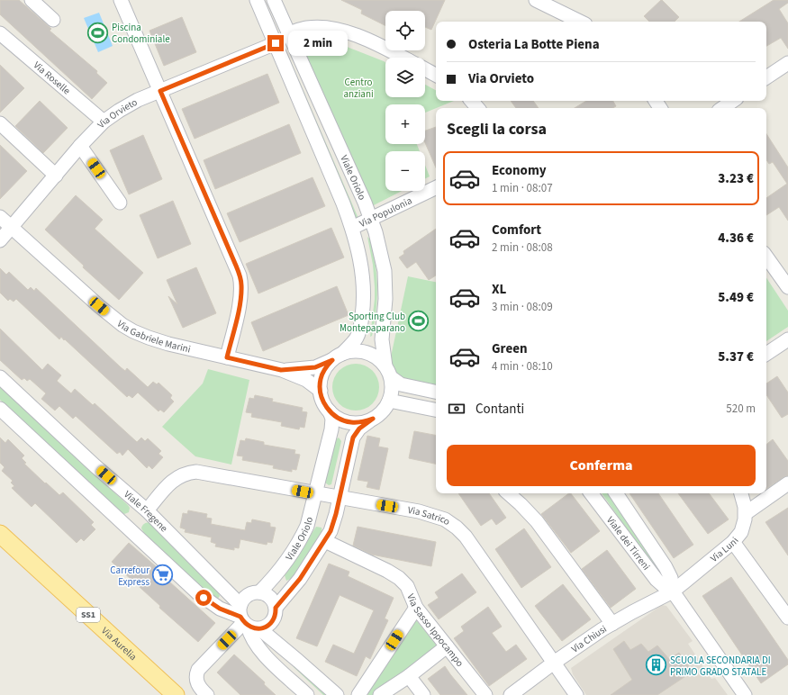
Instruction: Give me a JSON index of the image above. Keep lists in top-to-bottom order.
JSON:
{
  "streets": {
    "main road": ["SS1", "Via Aurelia"],
    "street": [
      "Via Roselle",
      "Via Orvieto",
      "Viale Oriolo",
      "Via Populonia",
      "Via Gabriele Marini",
      "Viale Fregene",
      "Via Satrico",
      "Viale dei Tirreni",
      "Via Luni",
      "Via Sasso Ippocampo",
      "Via Chiusi"
    ]
  },
  "crossings": [
    ["Via Roselle", "Via Orvieto"],
    ["Via Orvieto", "Viale Oriolo"],
    ["Via Orvieto", "Via Gabriele Marini"],
    ["Viale Oriolo", "Via Populonia"],
    ["Viale Oriolo", "Via Gabriele Marini"],
    ["Viale Oriolo", "Viale Fregene"],
    ["Viale Oriolo", "Via Satrico"],
    ["Viale Fregene", "Via Satrico"],
    ["Via Satrico", "Via Chiusi"],
    ["Viale dei Tirreni", "Via Luni"],
    ["Viale dei Tirreni", "Via Chiusi"],
    ["Via Luni", "Via Chiusi"]
  ],
  "parks": ["Centro anziani"],
  "places": {
    "sports": ["Piscina Condominiale", "Sporting Club Montepaparano"],
    "supermarket": ["Carrefour Express"],
    "building": ["SCUOLA SECONDARIA DI PRIMO GRADO STATALE"]
  },
  "page": {
    "map_buttons": ["+", "−"],
    "banner": ["Osteria La Botte Piena", "Via Orvieto"],
    "bubble": "2 min",
    "heading": "Scegli la corsa",
    "list": [
      {
        "name": "Economy",
        "note": "1 min · 08:07",
        "value": "3.23 €"
      },
      {
        "name": "Comfort",
        "note": "2 min · 08:08",
        "value": "4.36 €"
      },
      {
        "name": "XL",
        "note": "3 min · 08:09",
        "value": "5.49 €"
      },
      {
        "name": "Green",
        "note": "4 min · 08:10",
        "value": "5.37 €"
      }
    ],
    "pay": ["Contanti", "520 m"],
    "buttons": "Conferma"
  }
}
